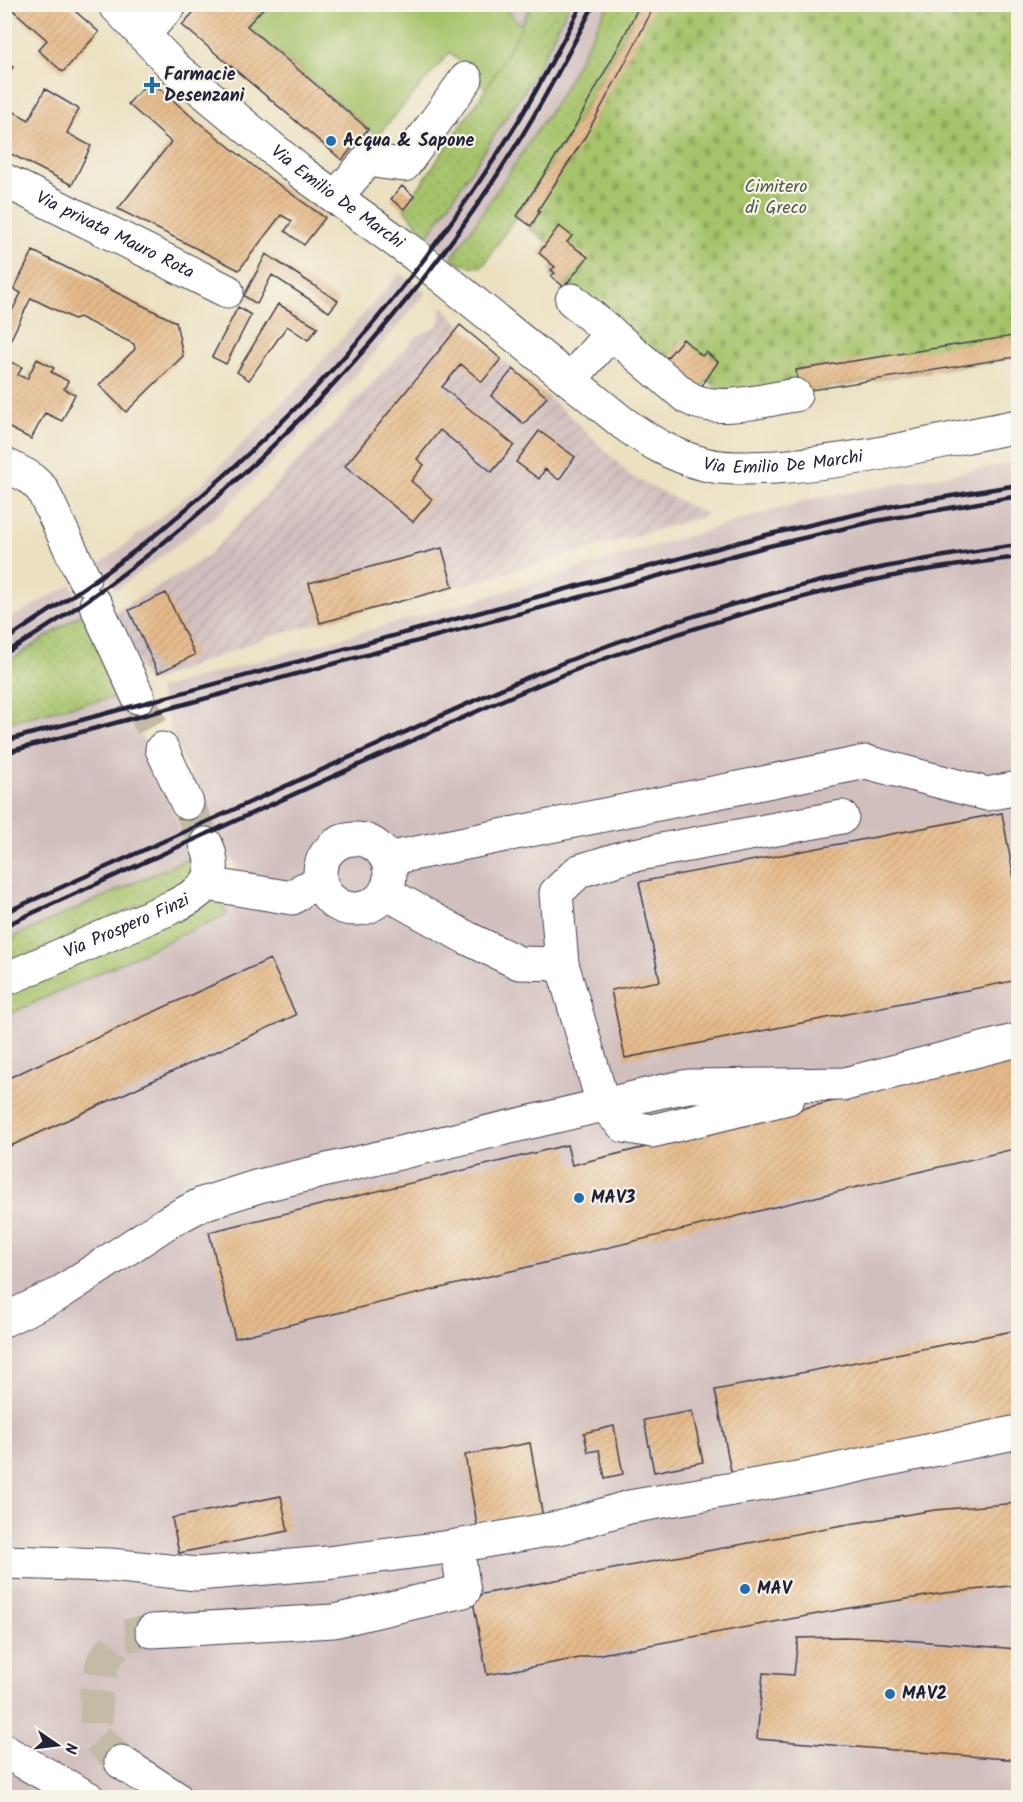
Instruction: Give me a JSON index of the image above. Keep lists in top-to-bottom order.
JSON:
{
  "streets": {
    "street": ["Via Emilio De Marchi", "Via privata Mauro Rota", "Via Prospero Finzi"]
  },
  "parks": ["Cimitero di Greco"],
  "places": {
    "health": ["Farmacie Desenzani"],
    "other": [
      "Acqua & Sapone",
      "MAV3",
      "MAV",
      "MAV2"
    ]
  },
  "north": "right"
}
